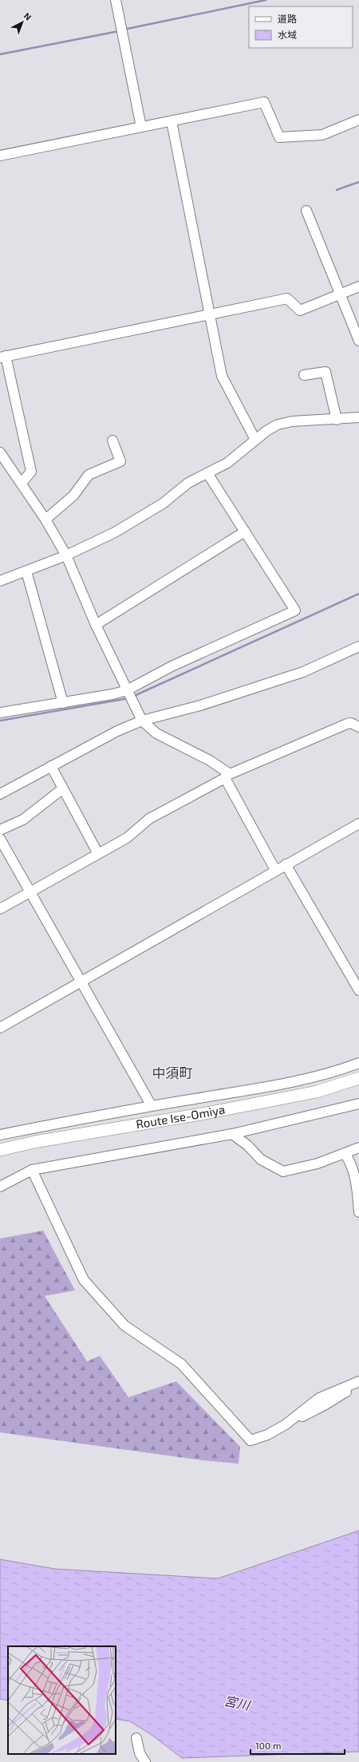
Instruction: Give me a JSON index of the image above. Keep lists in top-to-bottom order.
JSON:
{
  "streets": {
    "main road": ["Route Ise-Omiya"]
  },
  "districts": ["中須町"],
  "water": ["宮川"],
  "legend": ["道路", "水域"],
  "scale_bar": "100 m",
  "north": "top right"
}
